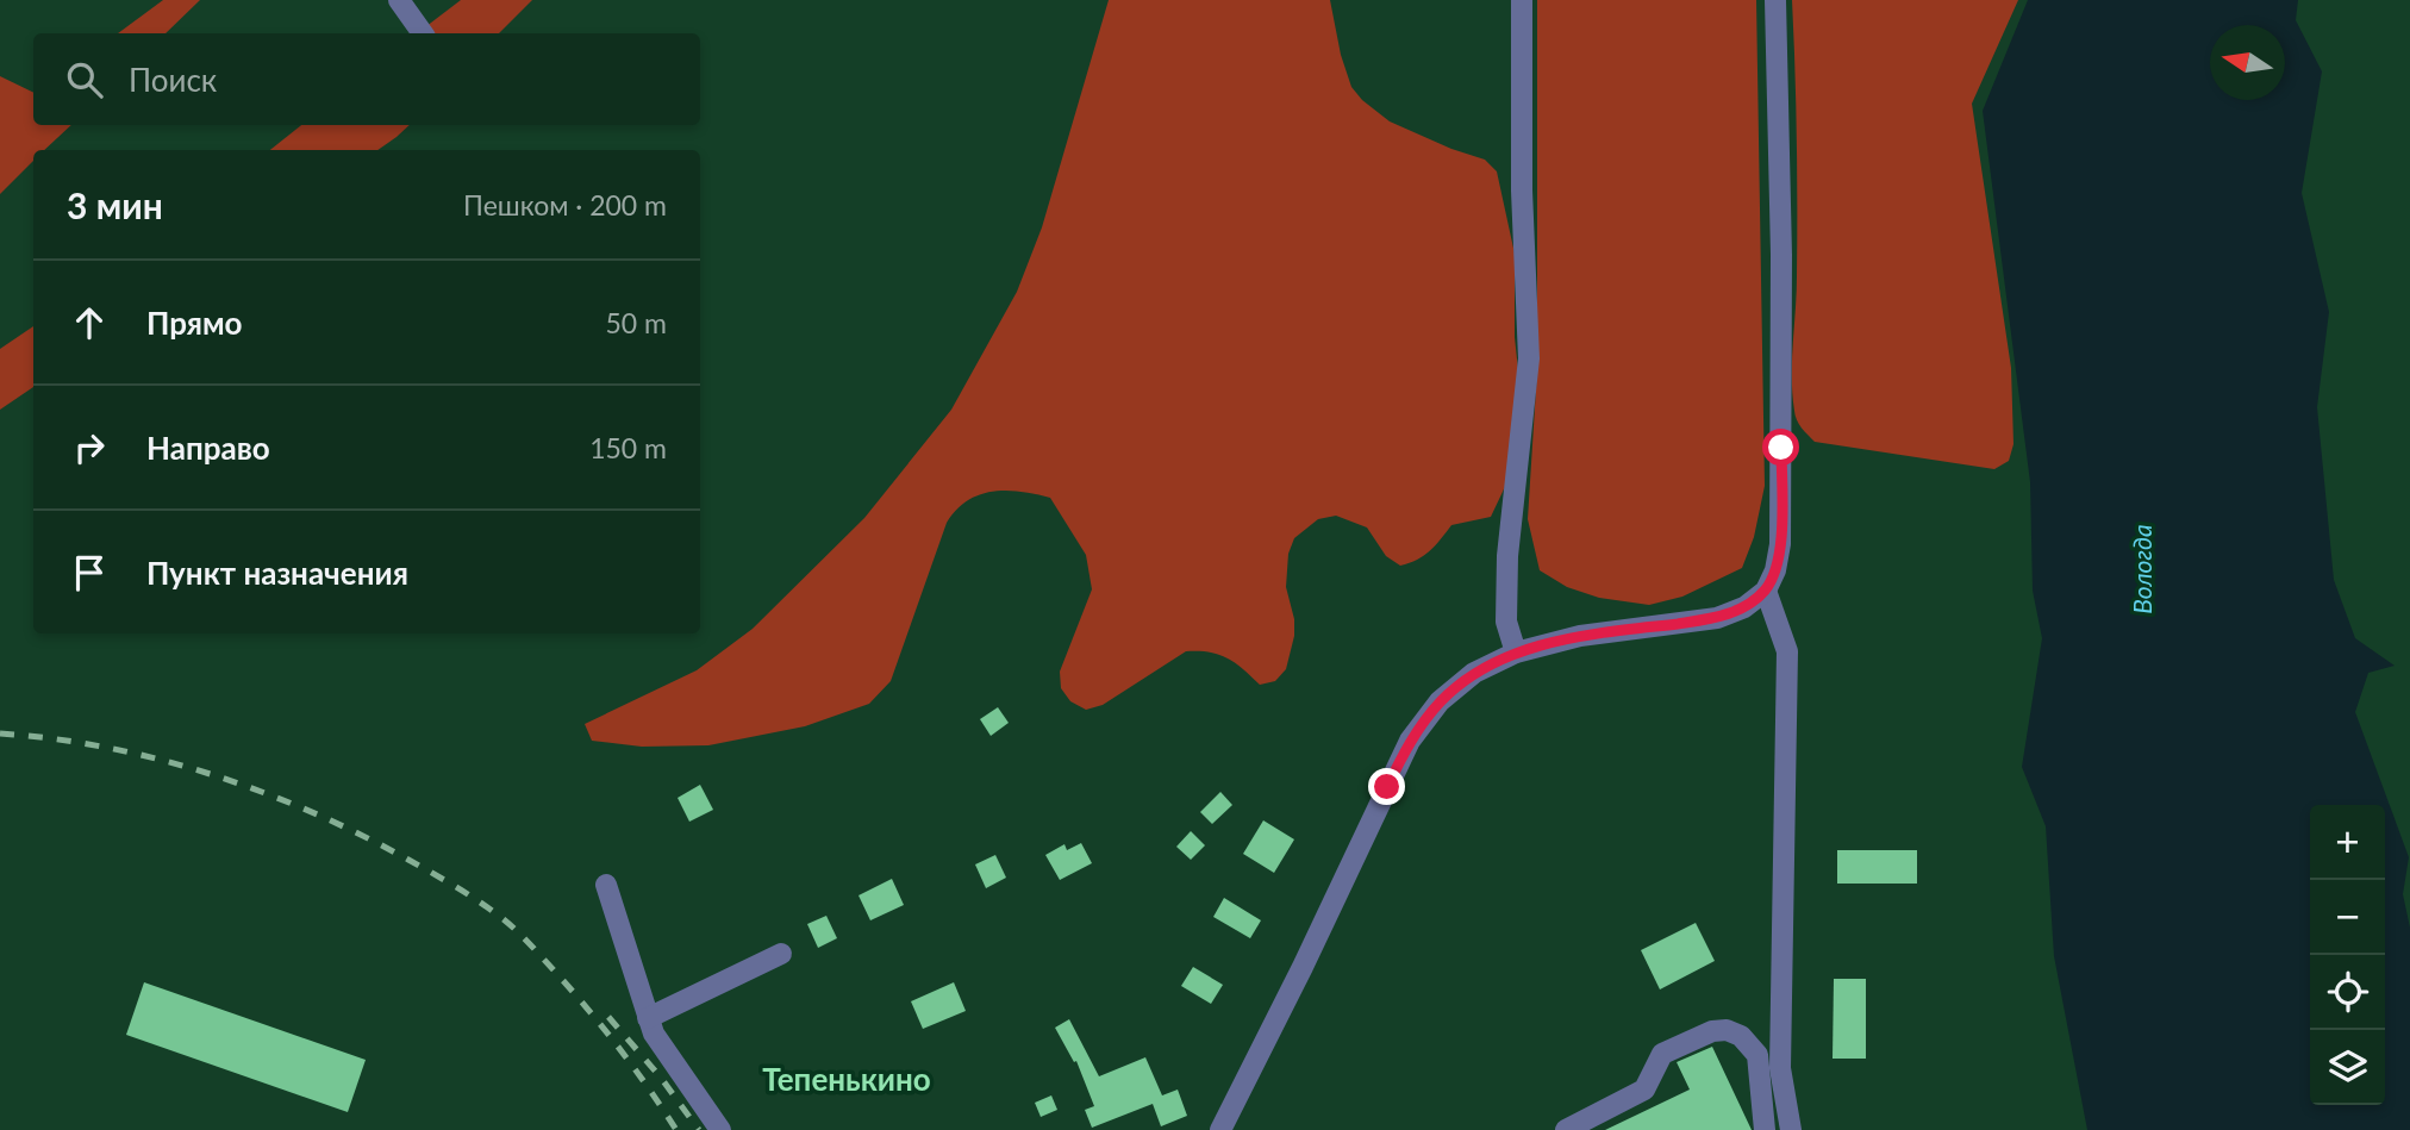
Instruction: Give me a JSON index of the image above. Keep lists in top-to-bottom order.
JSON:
{
  "districts": ["Тепенькино"],
  "water": ["Вологда"],
  "north": "left",
  "page": {
    "search": "Поиск",
    "heading": ["3 мин", "Пешком · 200 m"],
    "list": [
      ["Прямо", "50 m"],
      ["Направо", "150 m"],
      "Пункт назначения"
    ],
    "map_buttons": ["+", "−"]
  }
}
